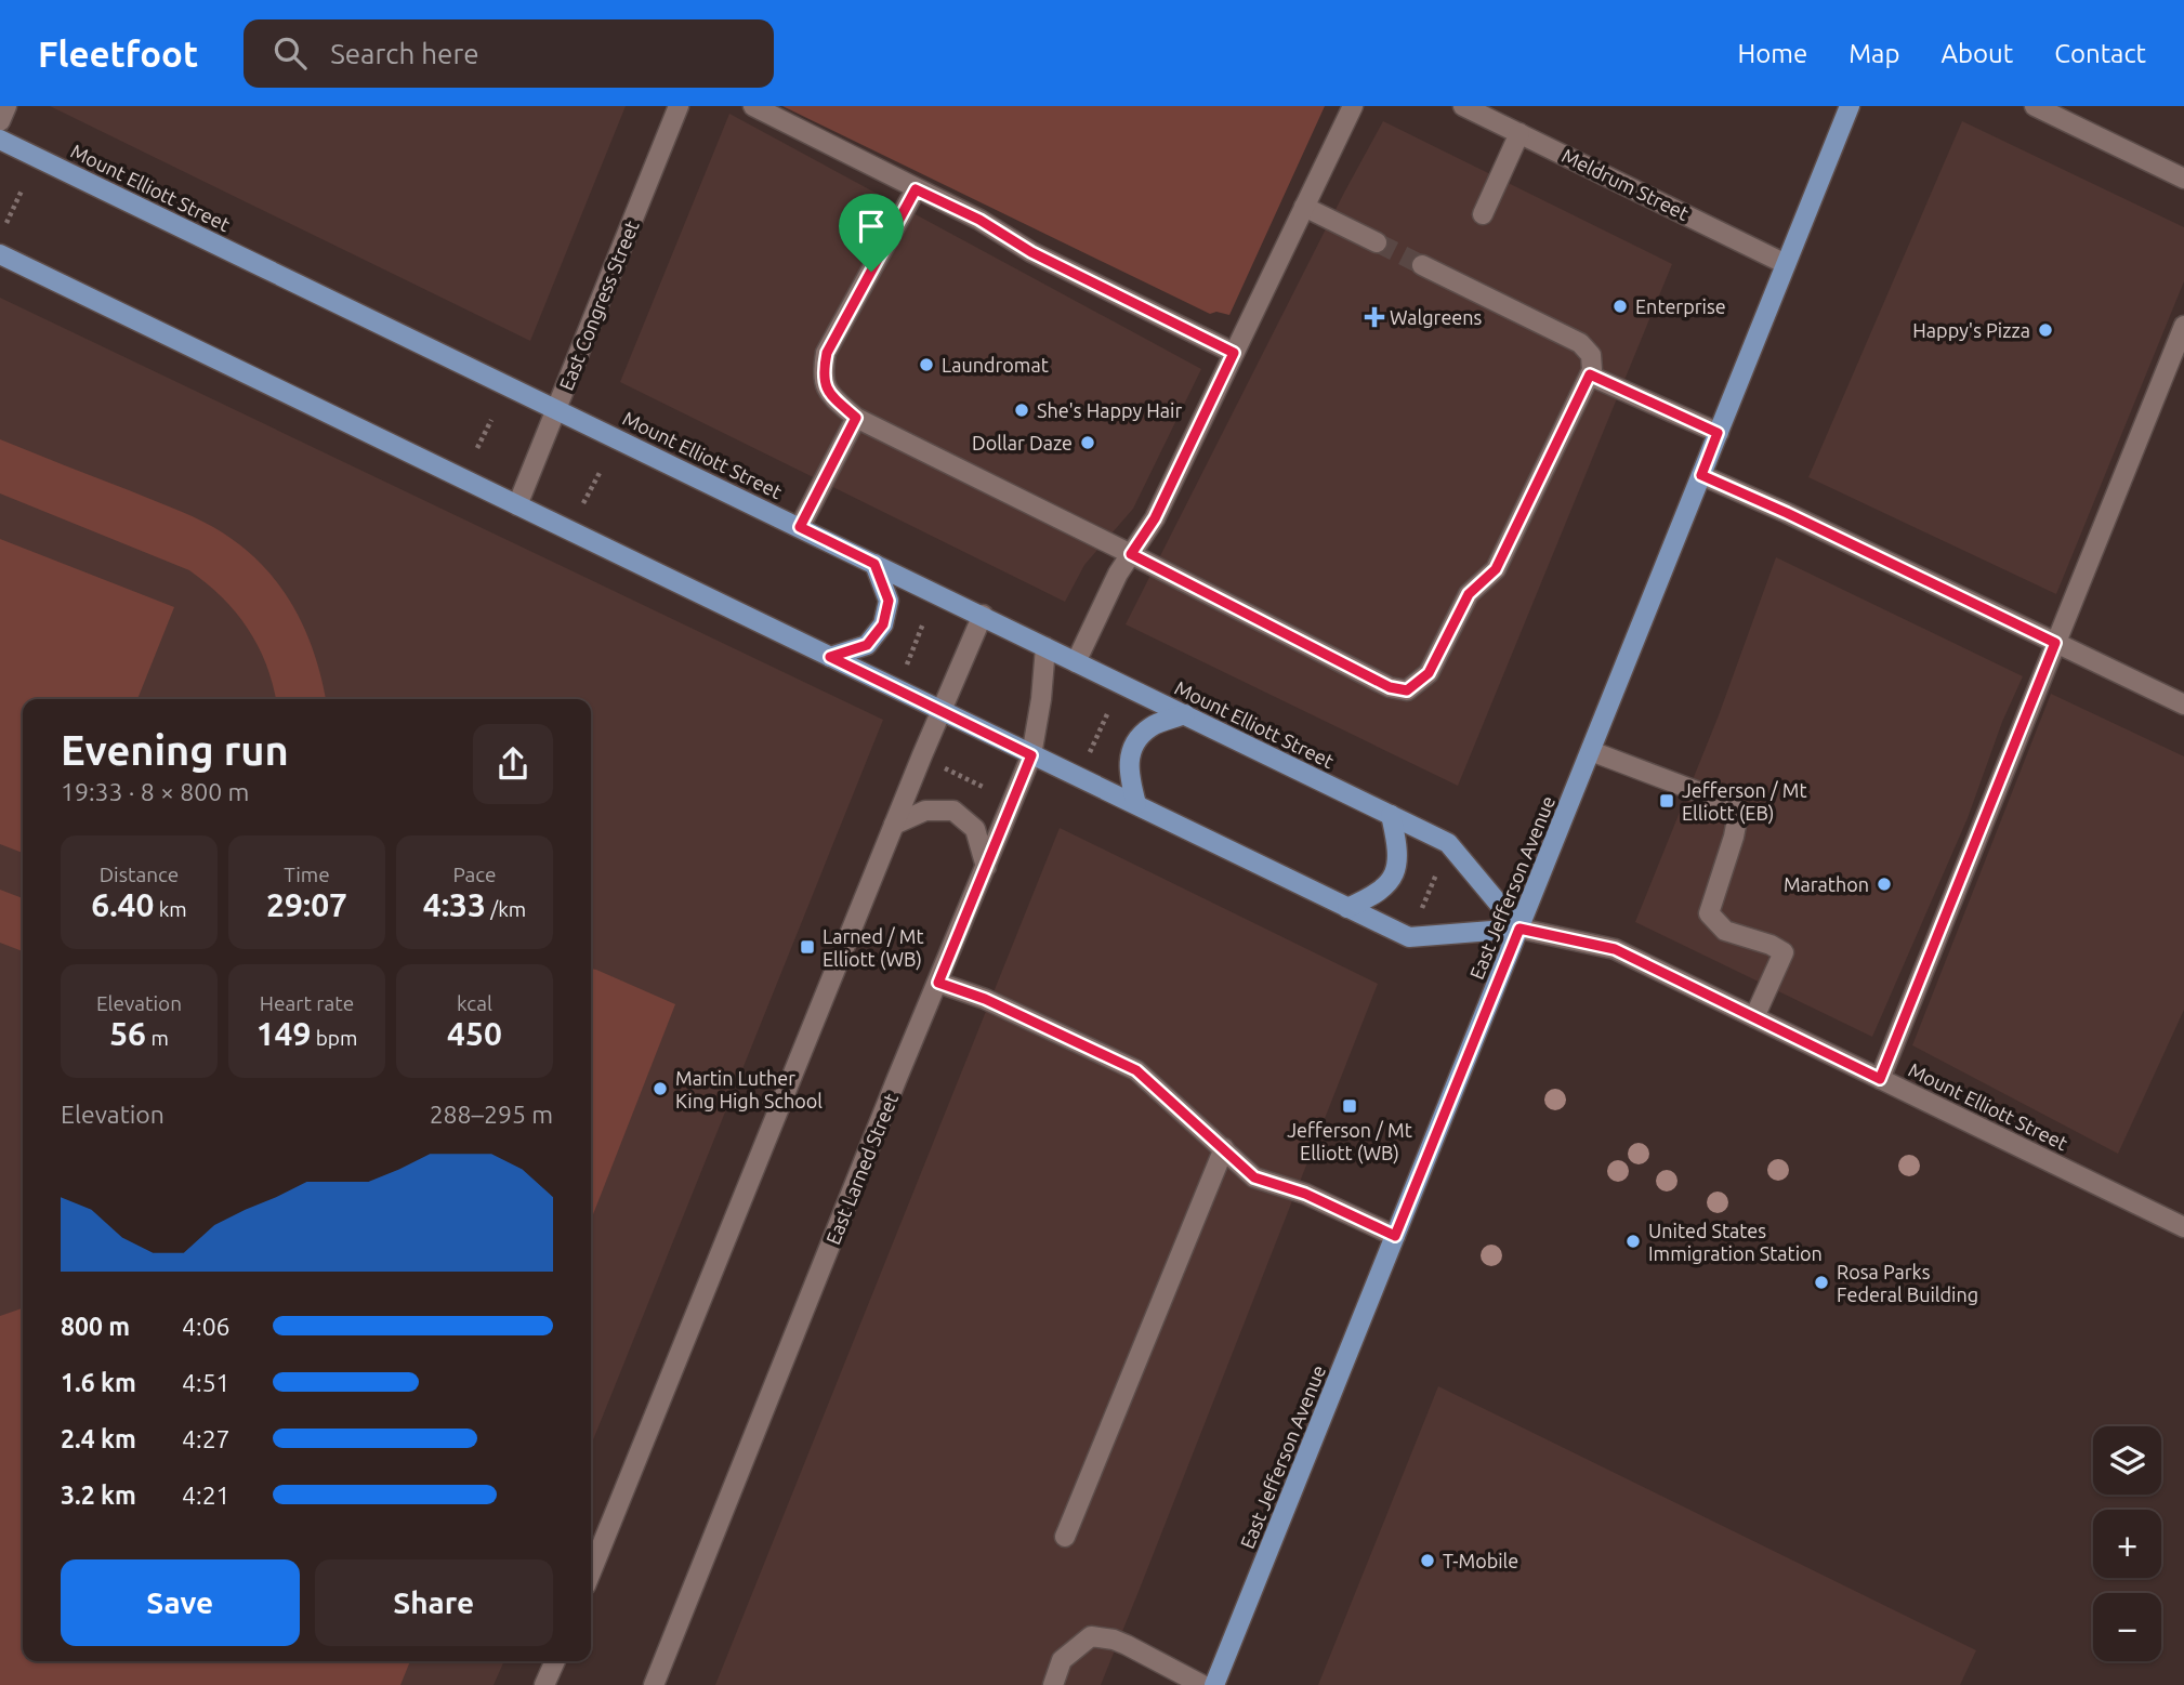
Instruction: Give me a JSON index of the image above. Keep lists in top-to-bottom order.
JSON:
{
  "streets": {
    "main road": ["Mount Elliott Street", "East Jefferson Avenue"],
    "street": ["Meldrum Street", "East Congress Street", "East Larned Street"]
  },
  "crossings": [
    ["Meldrum Street", "East Jefferson Avenue"],
    ["Mount Elliott Street", "East Congress Street"],
    ["Mount Elliott Street", "East Jefferson Avenue"],
    ["Mount Elliott Street", "East Larned Street"]
  ],
  "places": {
    "other": [
      "Enterprise",
      "Happy's Pizza",
      "Laundromat",
      "She's Happy Hair",
      "Dollar Daze",
      "Marathon",
      "Martin Luther King High School",
      "United States Immigration Station",
      "Rosa Parks Federal Building",
      "T-Mobile"
    ],
    "health": ["Walgreens"],
    "transit": ["Jefferson / Mt Elliott (EB)", "Larned / Mt Elliott (WB)", "Jefferson / Mt Elliott (WB)"]
  },
  "page": {
    "header": "Fleetfoot",
    "search": "Search here",
    "nav": [
      "Home",
      "Map",
      "About",
      "Contact"
    ],
    "heading": ["Evening run", "19:33 · 8 × 800 m"],
    "stats": [
      ["Distance", "6.40 km"],
      ["Time", "29:07"],
      ["Pace", "4:33 /km"],
      ["Elevation", "56 m"],
      ["Heart rate", "149 bpm"],
      ["kcal", "450"]
    ],
    "chart": ["Elevation", "288–295 m"],
    "list": [
      {
        "name": "800 m",
        "note": "4:06"
      },
      {
        "name": "1.6 km",
        "note": "4:51"
      },
      {
        "name": "2.4 km",
        "note": "4:27"
      },
      {
        "name": "3.2 km",
        "note": "4:21"
      }
    ],
    "map_buttons": ["+", "−"],
    "buttons": ["Save", "Share"]
  }
}
